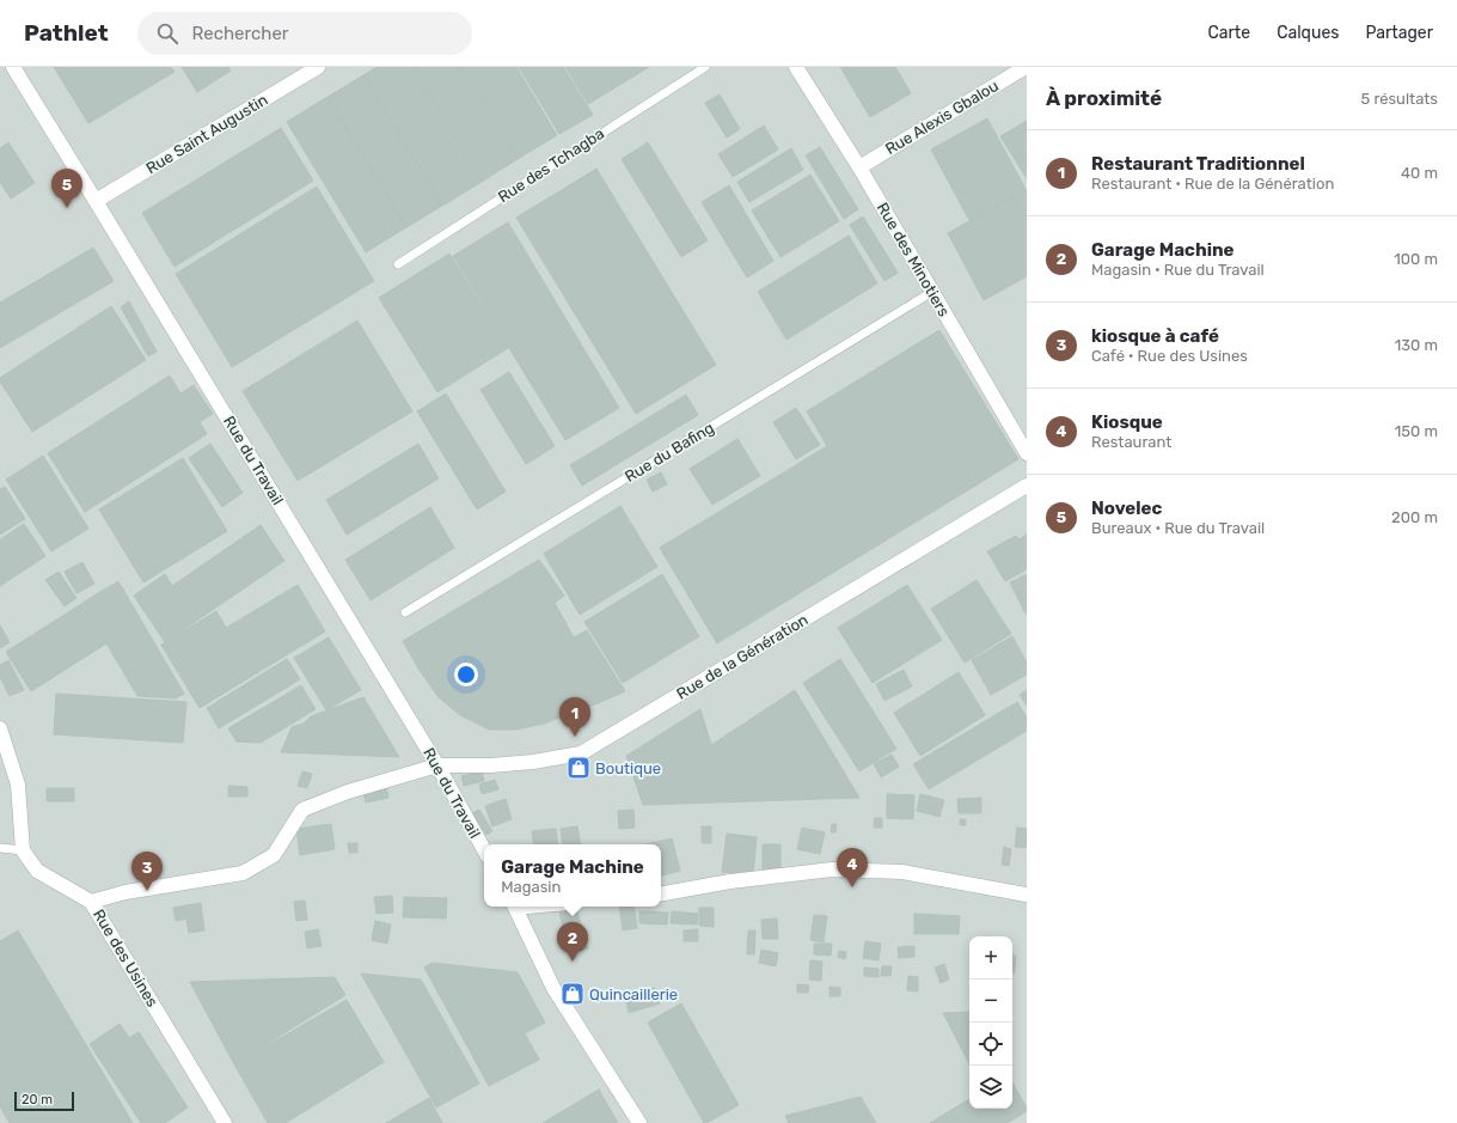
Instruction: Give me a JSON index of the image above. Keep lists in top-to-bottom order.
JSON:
{
  "streets": {
    "street": [
      "Rue Alexis Gbalou",
      "Rue Saint Augustin",
      "Rue des Minotiers",
      "Rue du Travail",
      "Rue de la Génération",
      "Rue des Usines"
    ],
    "lane": ["Rue des Tchagba", "Rue du Bafing"]
  },
  "crossings": [
    ["Rue Alexis Gbalou", "Rue des Minotiers"],
    ["Rue Saint Augustin", "Rue du Travail"],
    ["Rue des Minotiers", "Rue du Bafing"],
    ["Rue du Travail", "Rue de la Génération"],
    ["Rue de la Génération", "Rue des Usines"]
  ],
  "places": {
    "shop": ["Boutique", "Quincaillerie"]
  },
  "scale_bar": "20 m",
  "page": {
    "header": "Pathlet",
    "search": "Rechercher",
    "nav": ["Carte", "Calques", "Partager"],
    "heading": ["À proximité", "5 résultats"],
    "list": [
      {
        "mark": "1",
        "name": "Restaurant Traditionnel",
        "note": "Restaurant · Rue de la Génération",
        "value": "40 m"
      },
      {
        "mark": "2",
        "name": "Garage Machine",
        "note": "Magasin · Rue du Travail",
        "value": "100 m"
      },
      {
        "mark": "3",
        "name": "kiosque à café",
        "note": "Café · Rue des Usines",
        "value": "130 m"
      },
      {
        "mark": "4",
        "name": "Kiosque",
        "note": "Restaurant",
        "value": "150 m"
      },
      {
        "mark": "5",
        "name": "Novelec",
        "note": "Bureaux · Rue du Travail",
        "value": "200 m"
      }
    ],
    "pins": [
      "5",
      "1",
      "4",
      "3",
      "2"
    ],
    "popup": ["Garage Machine", "Magasin"],
    "map_buttons": ["+", "−"],
    "scale": "20 m"
  }
}
